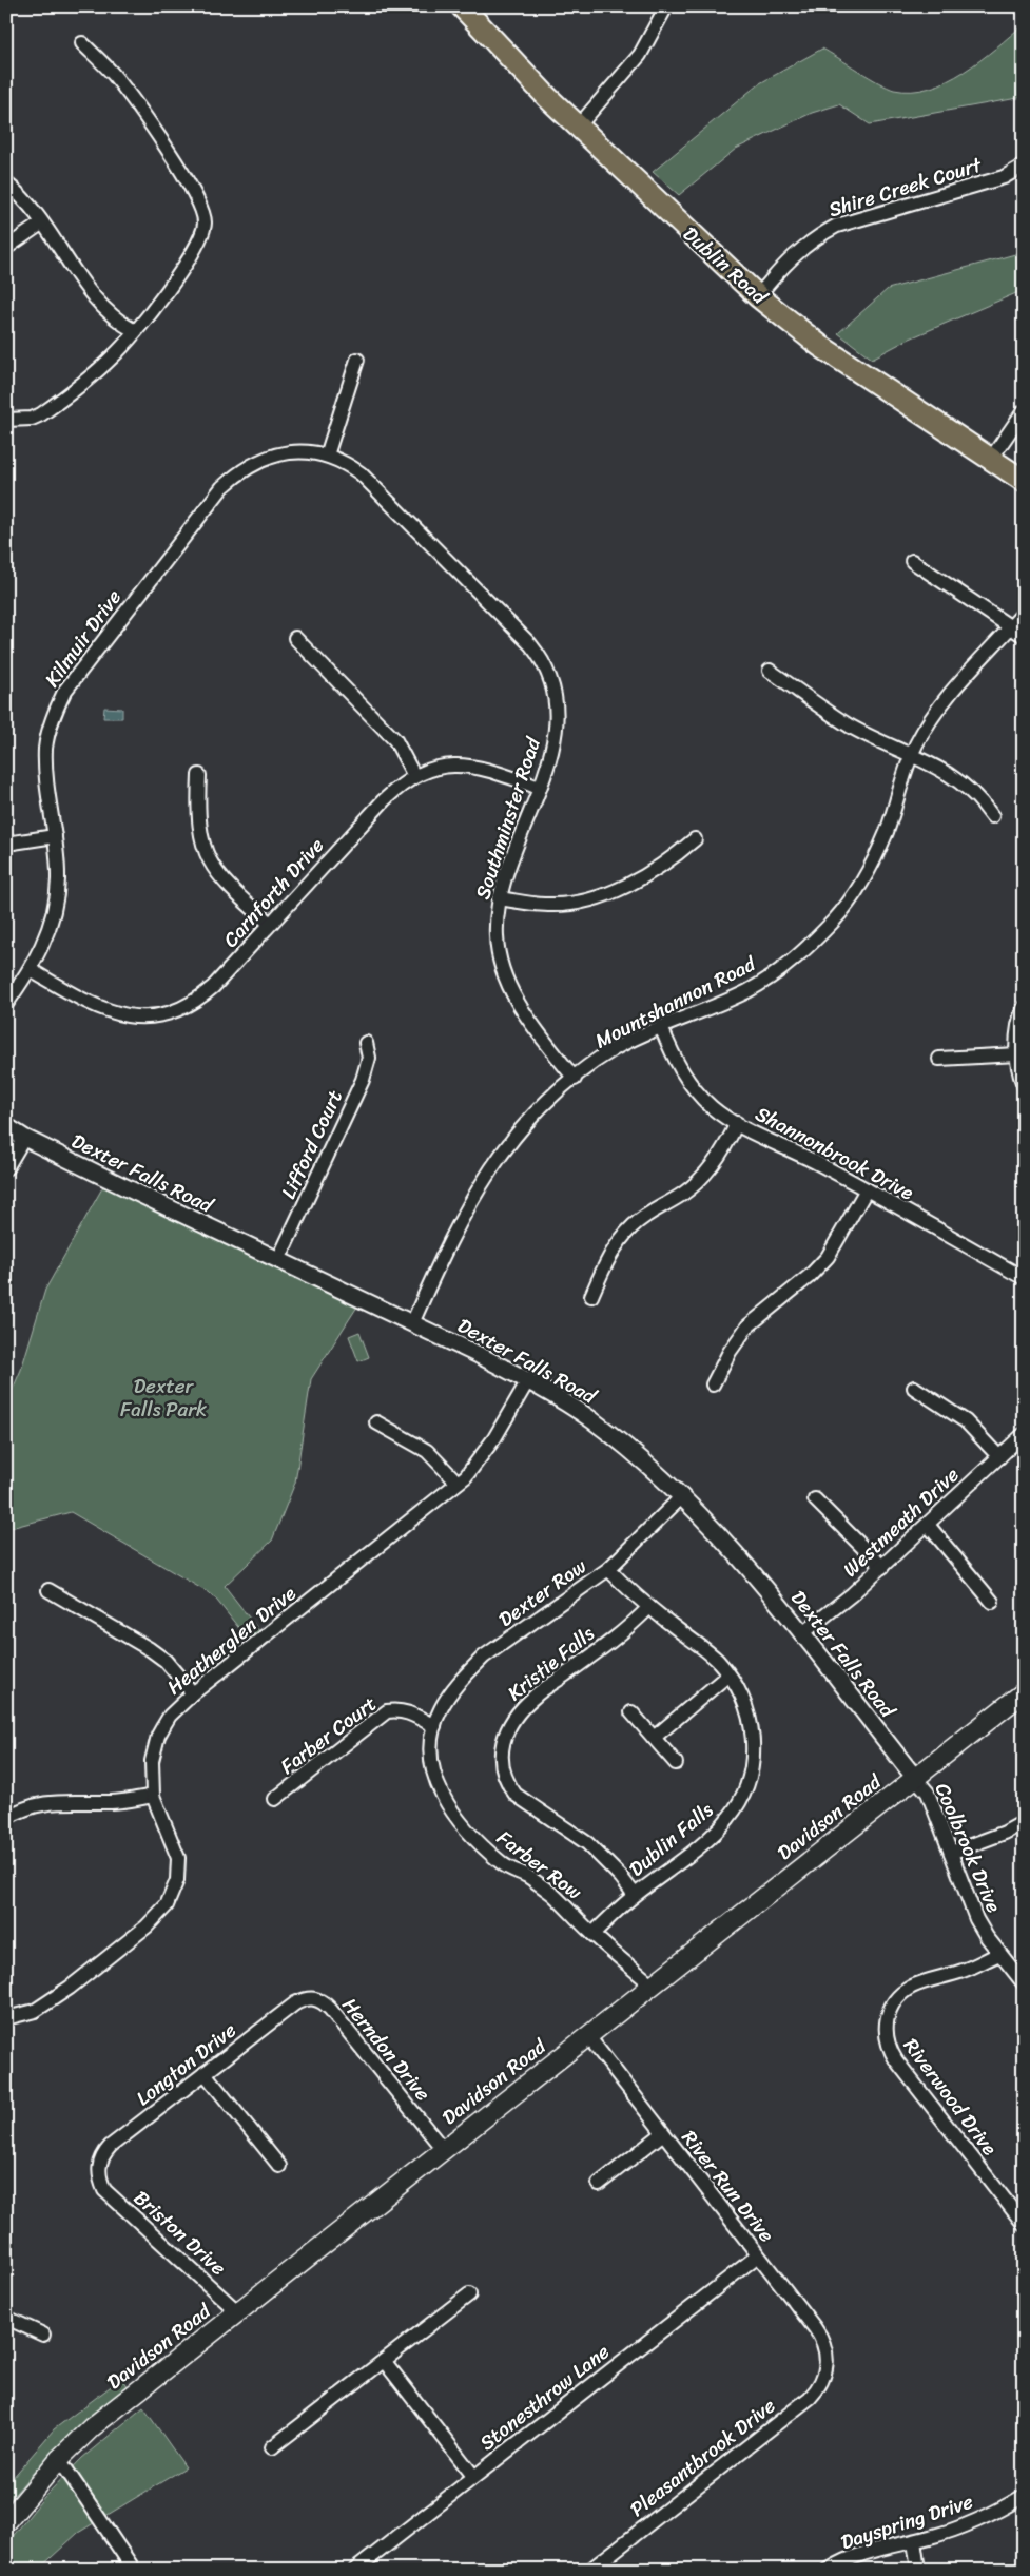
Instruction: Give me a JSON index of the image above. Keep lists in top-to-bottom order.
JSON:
{
  "streets": {
    "main road": ["Dublin Road", "Davidson Road"],
    "street": [
      "Shire Creek Court",
      "Kilmuir Drive",
      "Southminster Road",
      "Carnforth Drive",
      "Mountshannon Road",
      "Lifford Court",
      "Shannonbrook Drive",
      "Dexter Falls Road",
      "Westmeath Drive",
      "Dexter Row",
      "Heatherglen Drive",
      "Kristie Falls",
      "Farber Court",
      "Dublin Falls",
      "Coolbrook Drive",
      "Farber Row",
      "Herndon Drive",
      "Longton Drive",
      "Riverwood Drive",
      "River Run Drive",
      "Briston Drive",
      "Stonesthrow Lane",
      "Pleasantbrook Drive",
      "Dayspring Drive"
    ]
  },
  "crossings": [
    ["Shire Creek Court", "Dublin Road"],
    ["Kilmuir Drive", "Southminster Road"],
    ["Kilmuir Drive", "Carnforth Drive"],
    ["Southminster Road", "Carnforth Drive"],
    ["Southminster Road", "Mountshannon Road"],
    ["Mountshannon Road", "Shannonbrook Drive"],
    ["Mountshannon Road", "Dexter Falls Road"],
    ["Lifford Court", "Dexter Falls Road"],
    ["Dexter Falls Road", "Westmeath Drive"],
    ["Dexter Falls Road", "Dexter Row"],
    ["Dexter Falls Road", "Heatherglen Drive"],
    ["Dexter Falls Road", "Davidson Road"],
    ["Dexter Falls Road", "Coolbrook Drive"],
    ["Dexter Row", "Farber Court"],
    ["Dexter Row", "Dublin Falls"],
    ["Dexter Row", "Farber Row"],
    ["Kristie Falls", "Dublin Falls"],
    ["Farber Court", "Farber Row"],
    ["Davidson Road", "Coolbrook Drive"],
    ["Davidson Road", "Farber Row"],
    ["Davidson Road", "Herndon Drive"],
    ["Davidson Road", "River Run Drive"],
    ["Davidson Road", "Briston Drive"],
    ["Dublin Falls", "Farber Row"],
    ["Coolbrook Drive", "Riverwood Drive"],
    ["Herndon Drive", "Longton Drive"],
    ["Longton Drive", "Briston Drive"],
    ["River Run Drive", "Stonesthrow Lane"],
    ["River Run Drive", "Pleasantbrook Drive"]
  ],
  "parks": ["Dexter Falls Park"]
}
